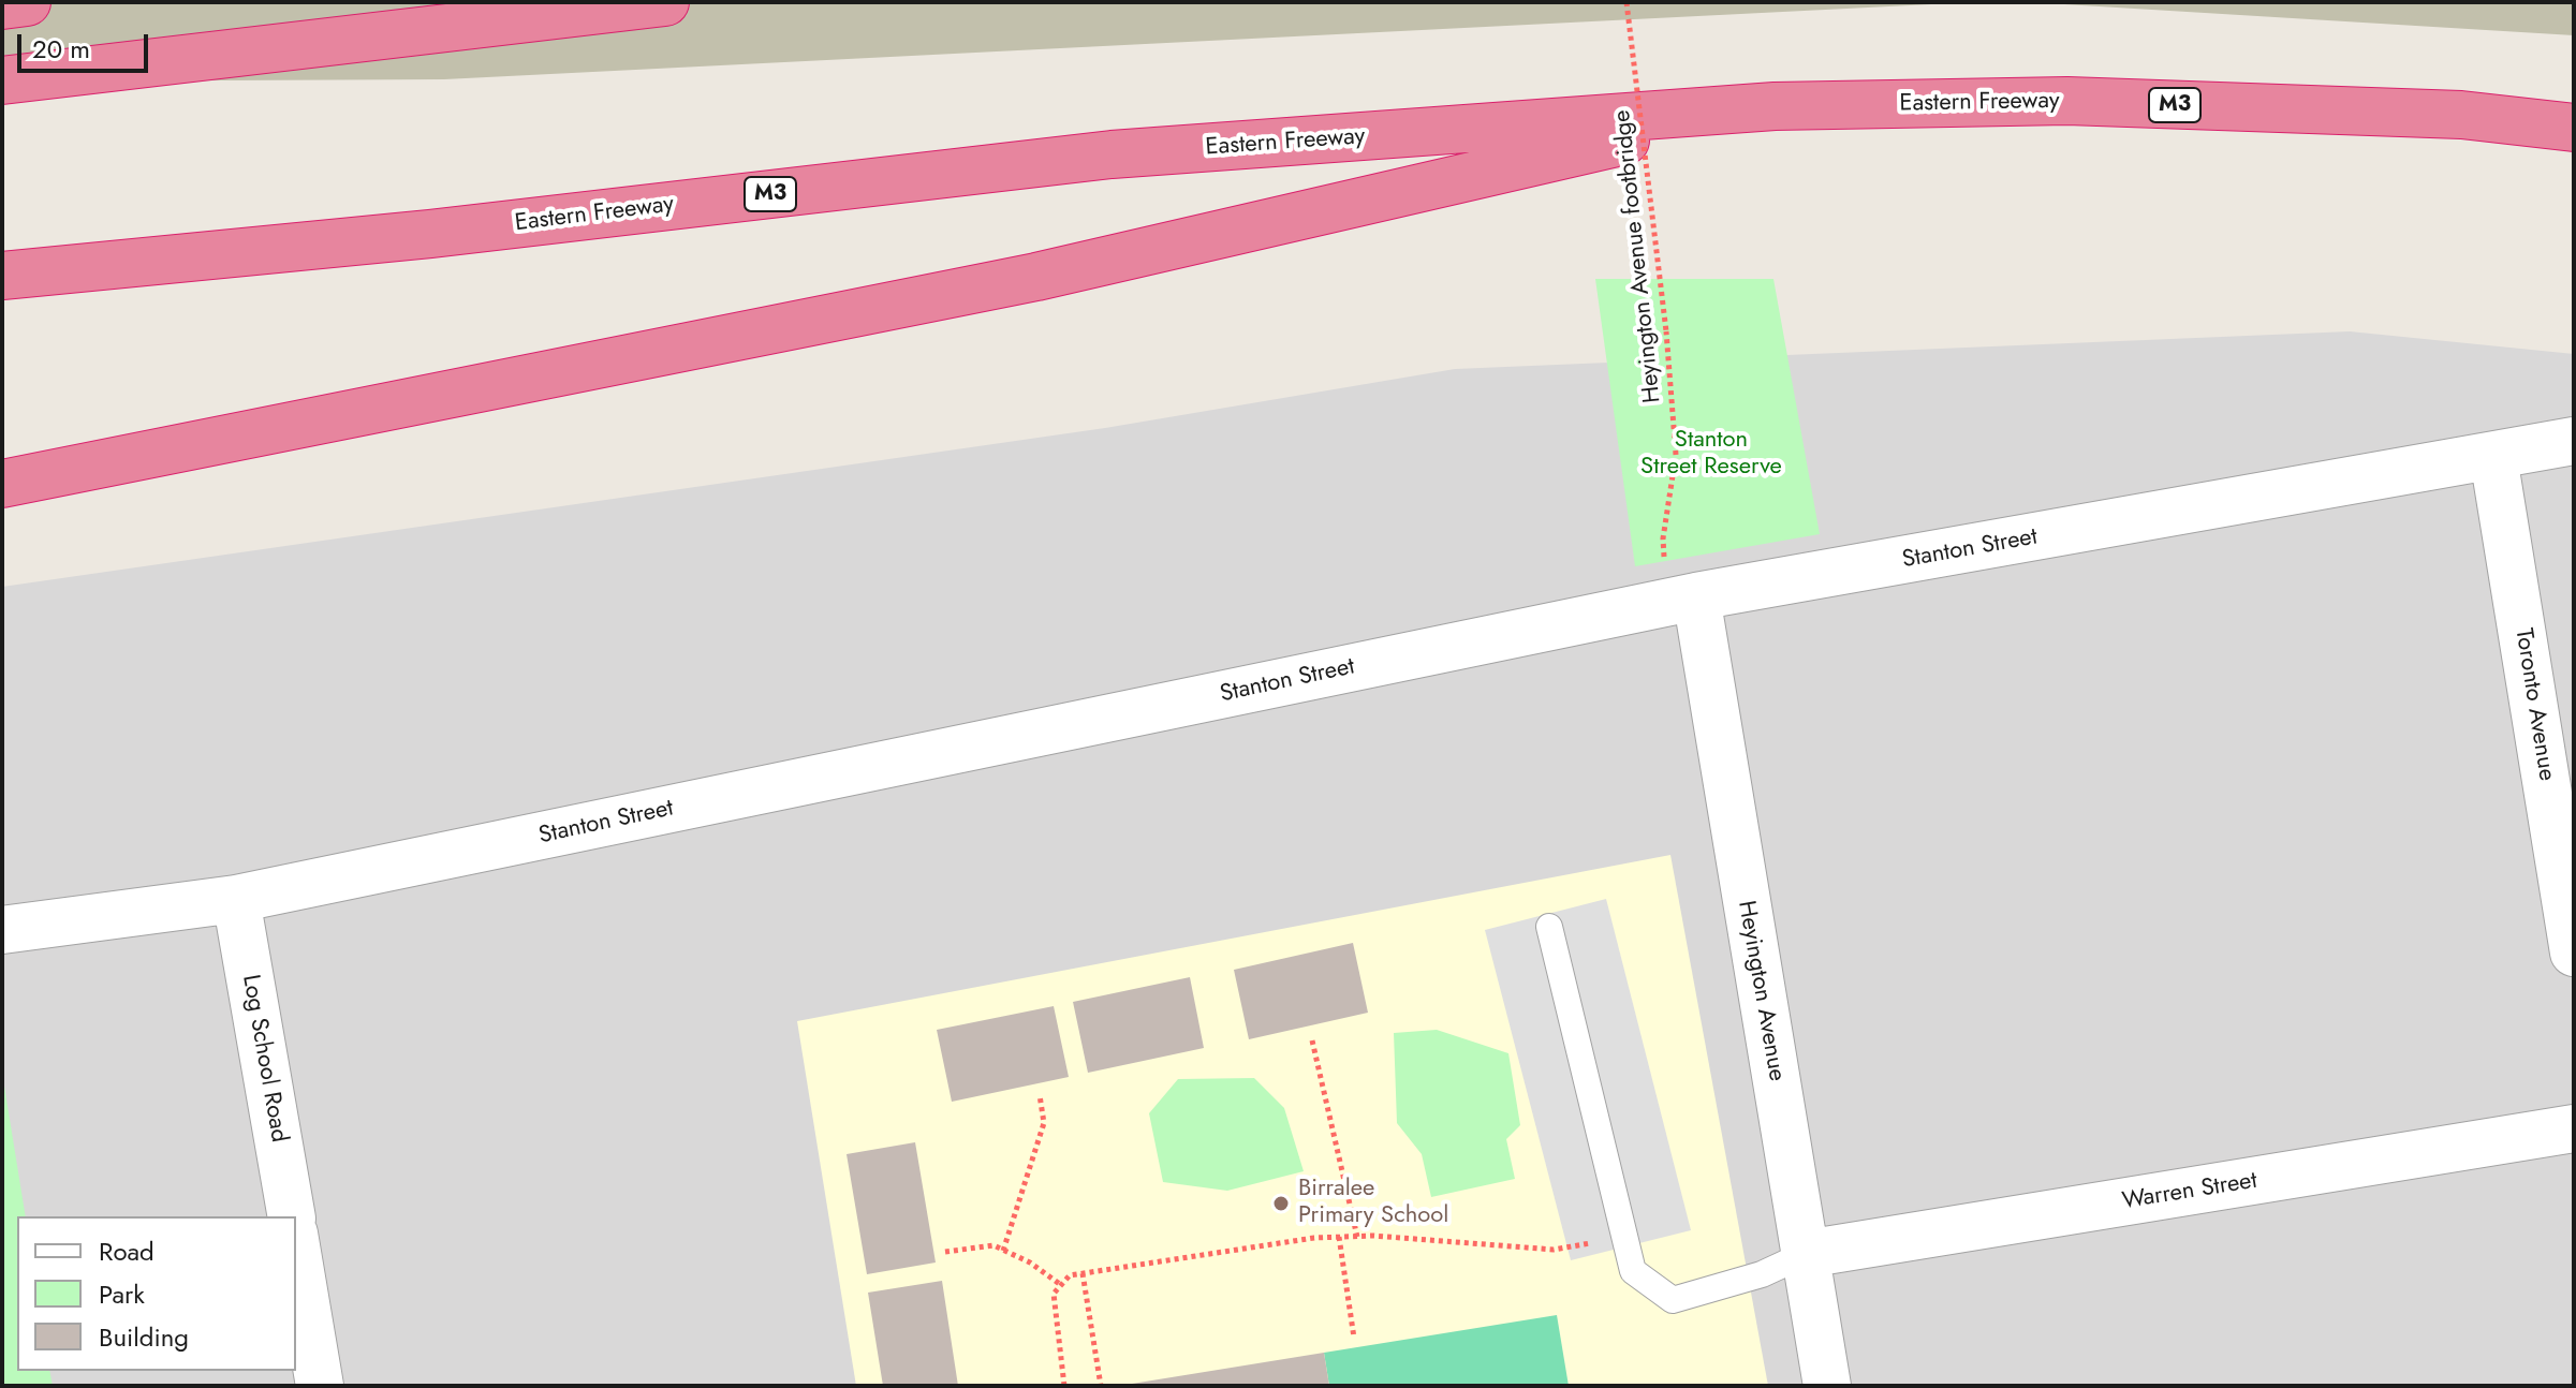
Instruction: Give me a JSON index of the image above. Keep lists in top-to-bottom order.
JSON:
{
  "streets": {
    "highway": ["Eastern Freeway", "M3"],
    "street": [
      "Stanton Street",
      "Toronto Avenue",
      "Heyington Avenue",
      "Log School Road",
      "Warren Street"
    ],
    "path": ["Heyington Avenue footbridge"]
  },
  "crossings": [
    ["Stanton Street", "Toronto Avenue"],
    ["Stanton Street", "Heyington Avenue"],
    ["Stanton Street", "Log School Road"],
    ["Heyington Avenue", "Warren Street"]
  ],
  "parks": ["Stanton Street Reserve"],
  "places": ["Birralee Primary School"],
  "legend": ["Road", "Park", "Building"],
  "scale_bar": "20 m"
}
